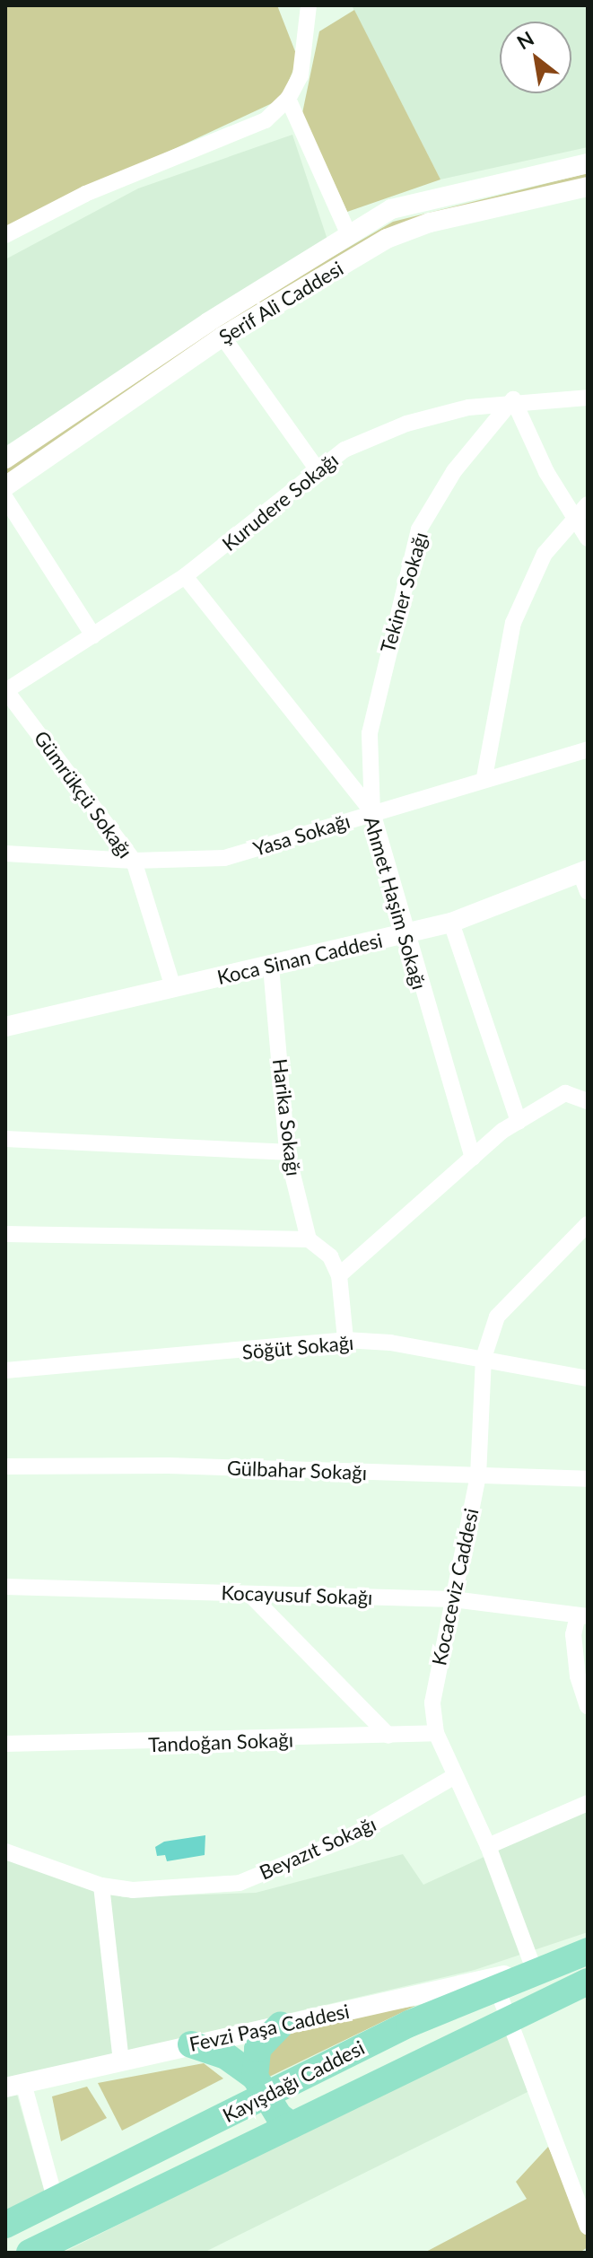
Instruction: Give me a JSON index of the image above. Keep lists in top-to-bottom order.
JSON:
{
  "streets": {
    "main road": ["Kayışdağı Caddesi"],
    "street": [
      "Şerif Ali Caddesi",
      "Kurudere Sokağı",
      "Tekiner Sokağı",
      "Gümrükçü Sokağı",
      "Yasa Sokağı",
      "Ahmet Haşim Sokağı",
      "Koca Sinan Caddesi",
      "Harika Sokağı",
      "Söğüt Sokağı",
      "Gülbahar Sokağı",
      "Kocaceviz Caddesi",
      "Kocayusuf Sokağı",
      "Tandoğan Sokağı",
      "Beyazıt Sokağı",
      "Fevzi Paşa Caddesi"
    ]
  },
  "crossings": [
    ["Kurudere Sokağı", "Tekiner Sokağı"],
    ["Kurudere Sokağı", "Gümrükçü Sokağı"],
    ["Kurudere Sokağı", "Ahmet Haşim Sokağı"],
    ["Tekiner Sokağı", "Yasa Sokağı"],
    ["Tekiner Sokağı", "Ahmet Haşim Sokağı"],
    ["Gümrükçü Sokağı", "Yasa Sokağı"],
    ["Gümrükçü Sokağı", "Koca Sinan Caddesi"],
    ["Yasa Sokağı", "Ahmet Haşim Sokağı"],
    ["Ahmet Haşim Sokağı", "Koca Sinan Caddesi"],
    ["Koca Sinan Caddesi", "Harika Sokağı"],
    ["Söğüt Sokağı", "Kocaceviz Caddesi"],
    ["Gülbahar Sokağı", "Kocaceviz Caddesi"],
    ["Kocaceviz Caddesi", "Kocayusuf Sokağı"],
    ["Kocaceviz Caddesi", "Tandoğan Sokağı"],
    ["Kocaceviz Caddesi", "Beyazıt Sokağı"],
    ["Kocaceviz Caddesi", "Fevzi Paşa Caddesi"],
    ["Kocaceviz Caddesi", "Kayışdağı Caddesi"],
    ["Fevzi Paşa Caddesi", "Kayışdağı Caddesi"]
  ],
  "north": "top left"
}
